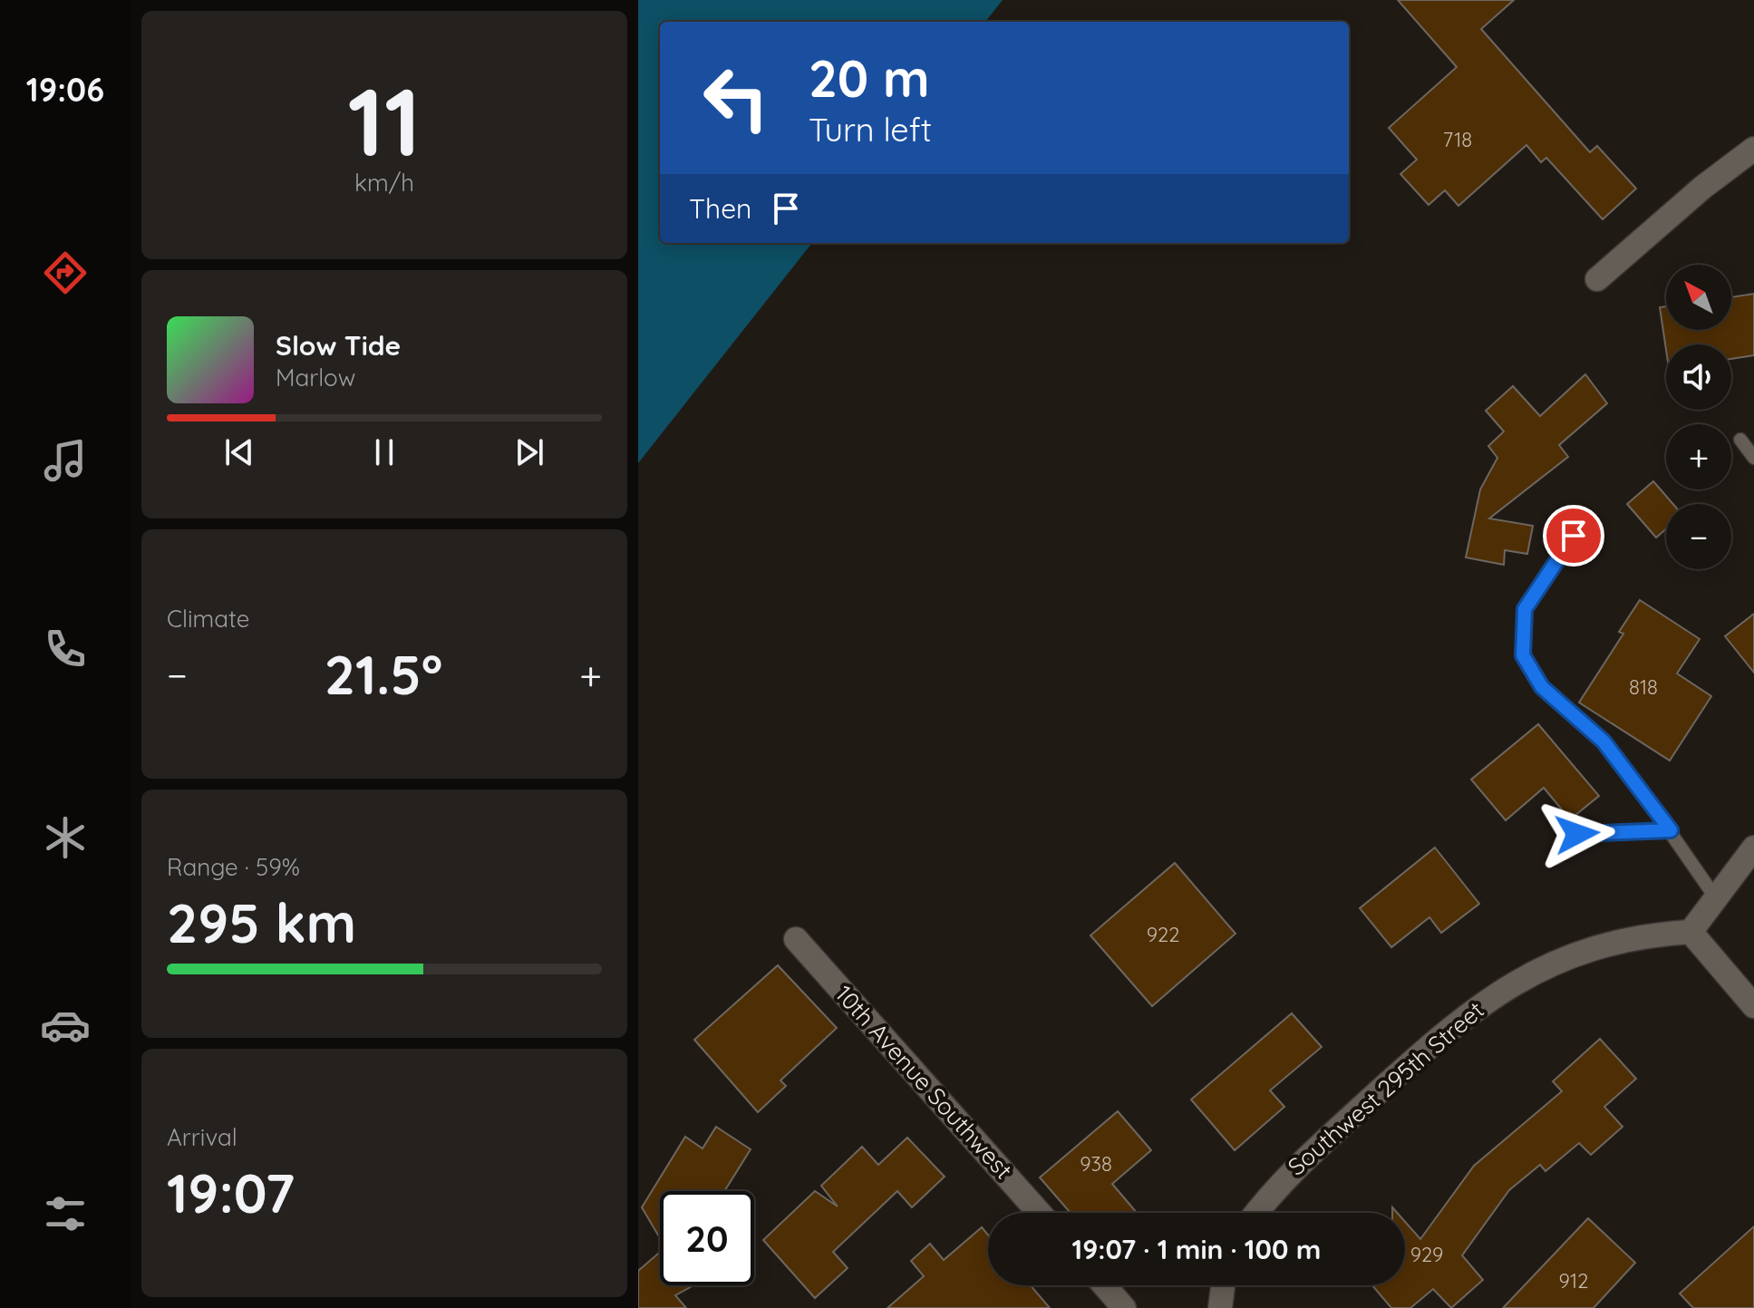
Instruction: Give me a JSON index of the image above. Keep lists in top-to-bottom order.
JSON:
{
  "streets": {
    "street": ["10th Avenue Southwest", "Southwest 295th Street"]
  },
  "house_numbers": [
    "718",
    "818",
    "922",
    "938",
    "929",
    "912"
  ],
  "north": "top left",
  "page": {
    "tabs": "19:06",
    "tile": [
      ["11", "km/h"],
      "Climate",
      ["Range · 59%", "295 km"],
      ["Arrival", "19:07"]
    ],
    "turn": ["20 m", "Turn left"],
    "then": "Then",
    "map_buttons": ["+", "−"],
    "song": ["Slow Tide", "Marlow"],
    "heat": ["−", "21.5°", "+"],
    "limit": "20",
    "trip": "19:07 · 1 min · 100 m"
  }
}
